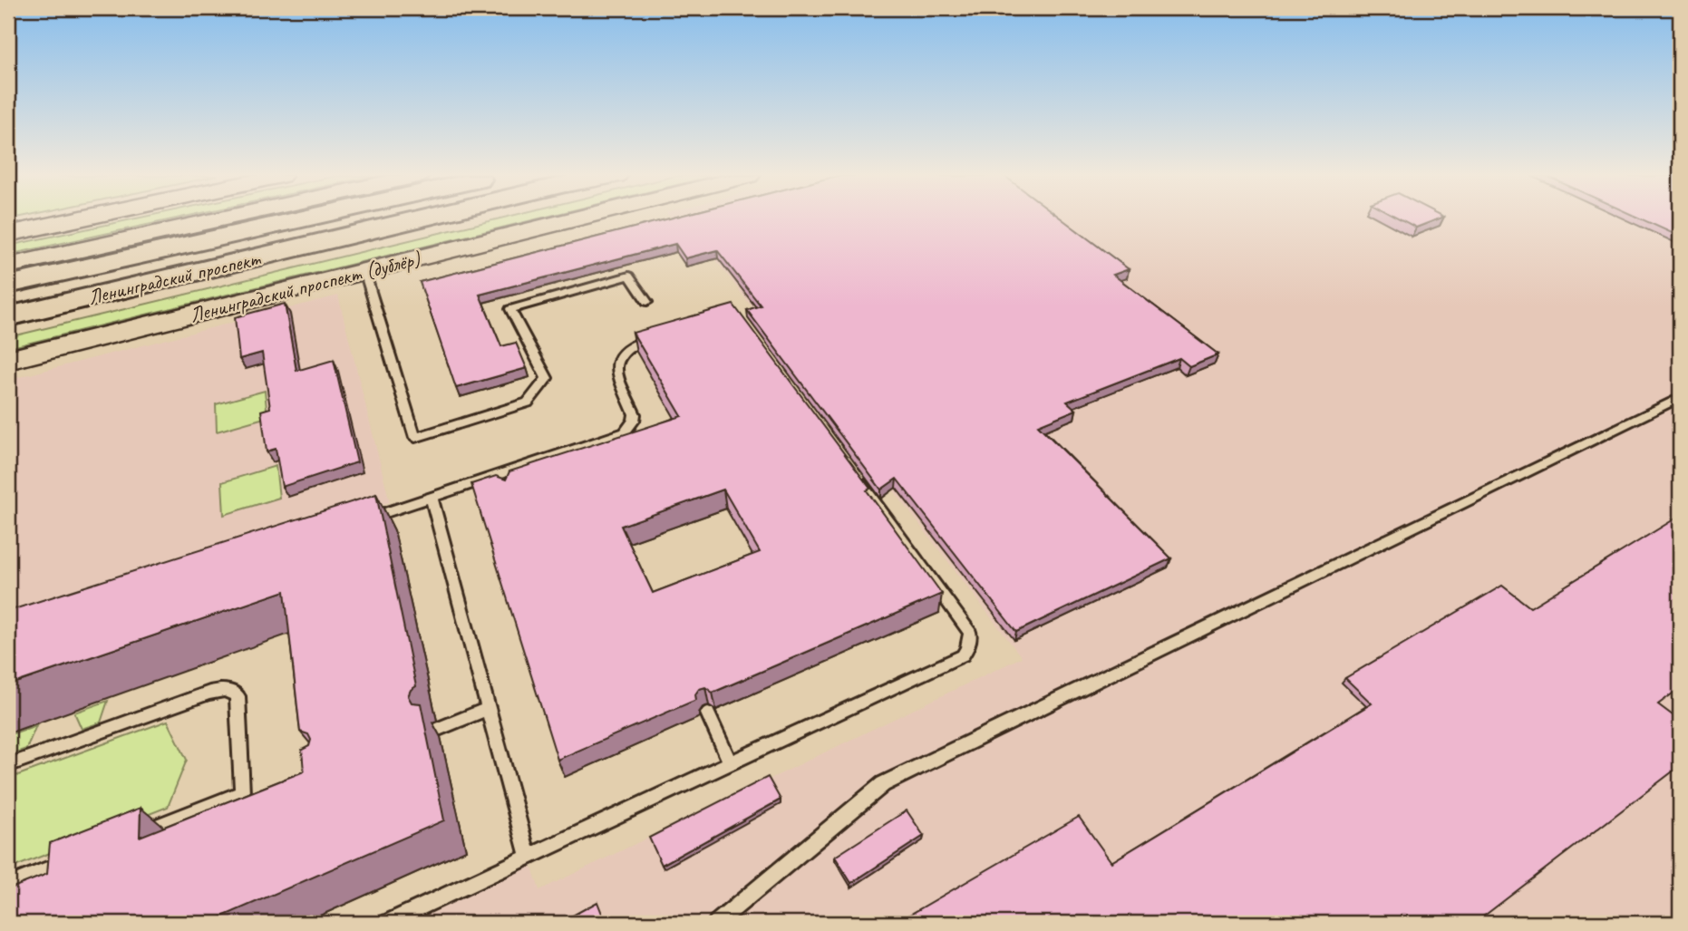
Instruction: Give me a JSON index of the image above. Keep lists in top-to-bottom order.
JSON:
{
  "streets": {
    "main road": ["Ленинградский проспект", "Ленинградский проспект (дублёр)"]
  }
}
